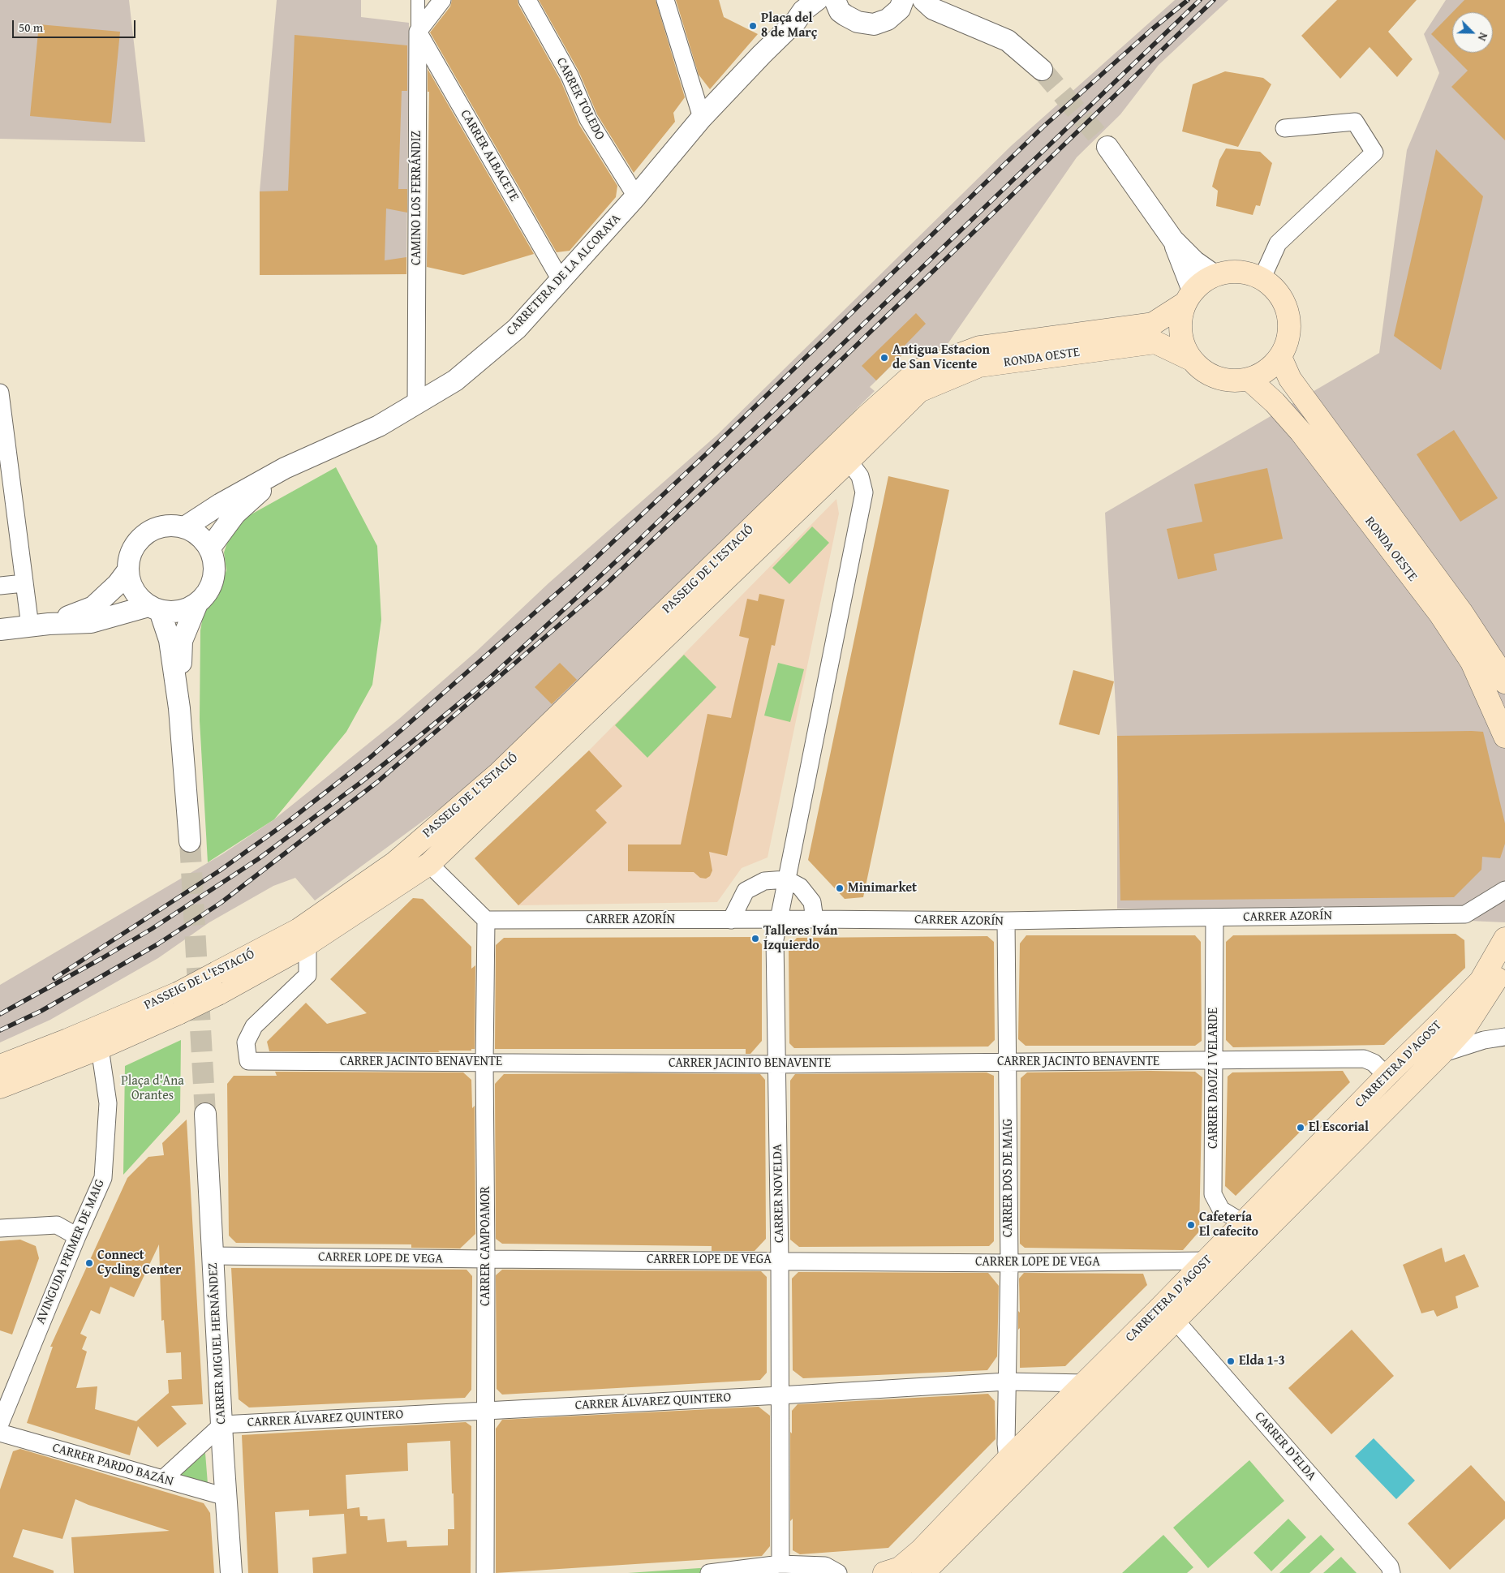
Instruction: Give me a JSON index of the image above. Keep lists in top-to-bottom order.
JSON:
{
  "streets": {
    "main road": ["RONDA OESTE", "PASSEIG DE L'ESTACIÓ", "CARRETERA D'AGOST"],
    "street": [
      "CARRER TOLEDO",
      "CARRER ALBACETE",
      "CAMINO LOS FERRÁNDIZ",
      "CARRETERA DE LA ALCORAYA",
      "CARRER AZORÍN",
      "CARRER JACINTO BENAVENTE",
      "CARRER DAOIZ I VELARDE",
      "CARRER DOS DE MAIG",
      "CARRER NOVELDA",
      "CARRER CAMPOAMOR",
      "AVINGUDA PRIMER DE MAIG",
      "CARRER LOPE DE VEGA",
      "CARRER MIGUEL HERNÁNDEZ",
      "CARRER ÁLVAREZ QUINTERO",
      "CARRER D’ELDA",
      "CARRER PARDO BAZÁN"
    ]
  },
  "crossings": [
    ["CARRER TOLEDO", "CARRETERA DE LA ALCORAYA"],
    ["CARRER ALBACETE", "CAMINO LOS FERRÁNDIZ"],
    ["CARRER ALBACETE", "CARRETERA DE LA ALCORAYA"],
    ["CAMINO LOS FERRÁNDIZ", "CARRETERA DE LA ALCORAYA"],
    ["RONDA OESTE", "PASSEIG DE L'ESTACIÓ"],
    ["RONDA OESTE", "CARRER NOVELDA"],
    ["PASSEIG DE L'ESTACIÓ", "CARRER JACINTO BENAVENTE"],
    ["PASSEIG DE L'ESTACIÓ", "CARRER NOVELDA"],
    ["PASSEIG DE L'ESTACIÓ", "AVINGUDA PRIMER DE MAIG"],
    ["CARRER AZORÍN", "CARRER DAOIZ I VELARDE"],
    ["CARRER AZORÍN", "CARRER DOS DE MAIG"],
    ["CARRER AZORÍN", "CARRER NOVELDA"],
    ["CARRER AZORÍN", "CARRER CAMPOAMOR"],
    ["CARRER JACINTO BENAVENTE", "CARRETERA D'AGOST"],
    ["CARRER JACINTO BENAVENTE", "CARRER DAOIZ I VELARDE"],
    ["CARRER JACINTO BENAVENTE", "CARRER DOS DE MAIG"],
    ["CARRER JACINTO BENAVENTE", "CARRER NOVELDA"],
    ["CARRER JACINTO BENAVENTE", "CARRER CAMPOAMOR"],
    ["CARRETERA D'AGOST", "CARRER DAOIZ I VELARDE"],
    ["CARRETERA D'AGOST", "CARRER DOS DE MAIG"],
    ["CARRETERA D'AGOST", "CARRER LOPE DE VEGA"],
    ["CARRETERA D'AGOST", "CARRER ÁLVAREZ QUINTERO"],
    ["CARRETERA D'AGOST", "CARRER D’ELDA"],
    ["CARRER DOS DE MAIG", "CARRER LOPE DE VEGA"],
    ["CARRER DOS DE MAIG", "CARRER ÁLVAREZ QUINTERO"],
    ["CARRER NOVELDA", "CARRER LOPE DE VEGA"],
    ["CARRER NOVELDA", "CARRER ÁLVAREZ QUINTERO"],
    ["CARRER CAMPOAMOR", "CARRER LOPE DE VEGA"],
    ["CARRER CAMPOAMOR", "CARRER ÁLVAREZ QUINTERO"],
    ["CARRER LOPE DE VEGA", "CARRER MIGUEL HERNÁNDEZ"],
    ["CARRER MIGUEL HERNÁNDEZ", "CARRER ÁLVAREZ QUINTERO"],
    ["CARRER MIGUEL HERNÁNDEZ", "CARRER PARDO BAZÁN"]
  ],
  "parks": ["Plaça d'Ana Orantes"],
  "places": [
    "Plaça del 8 de Març",
    "Antigua Estacion de San Vicente",
    "Minimarket",
    "Talleres Iván Izquierdo",
    "El Escorial",
    "Cafetería El cafecito",
    "Connect Cycling Center",
    "Elda 1-3"
  ],
  "scale_bar": "50 m",
  "north": "bottom right"
}
